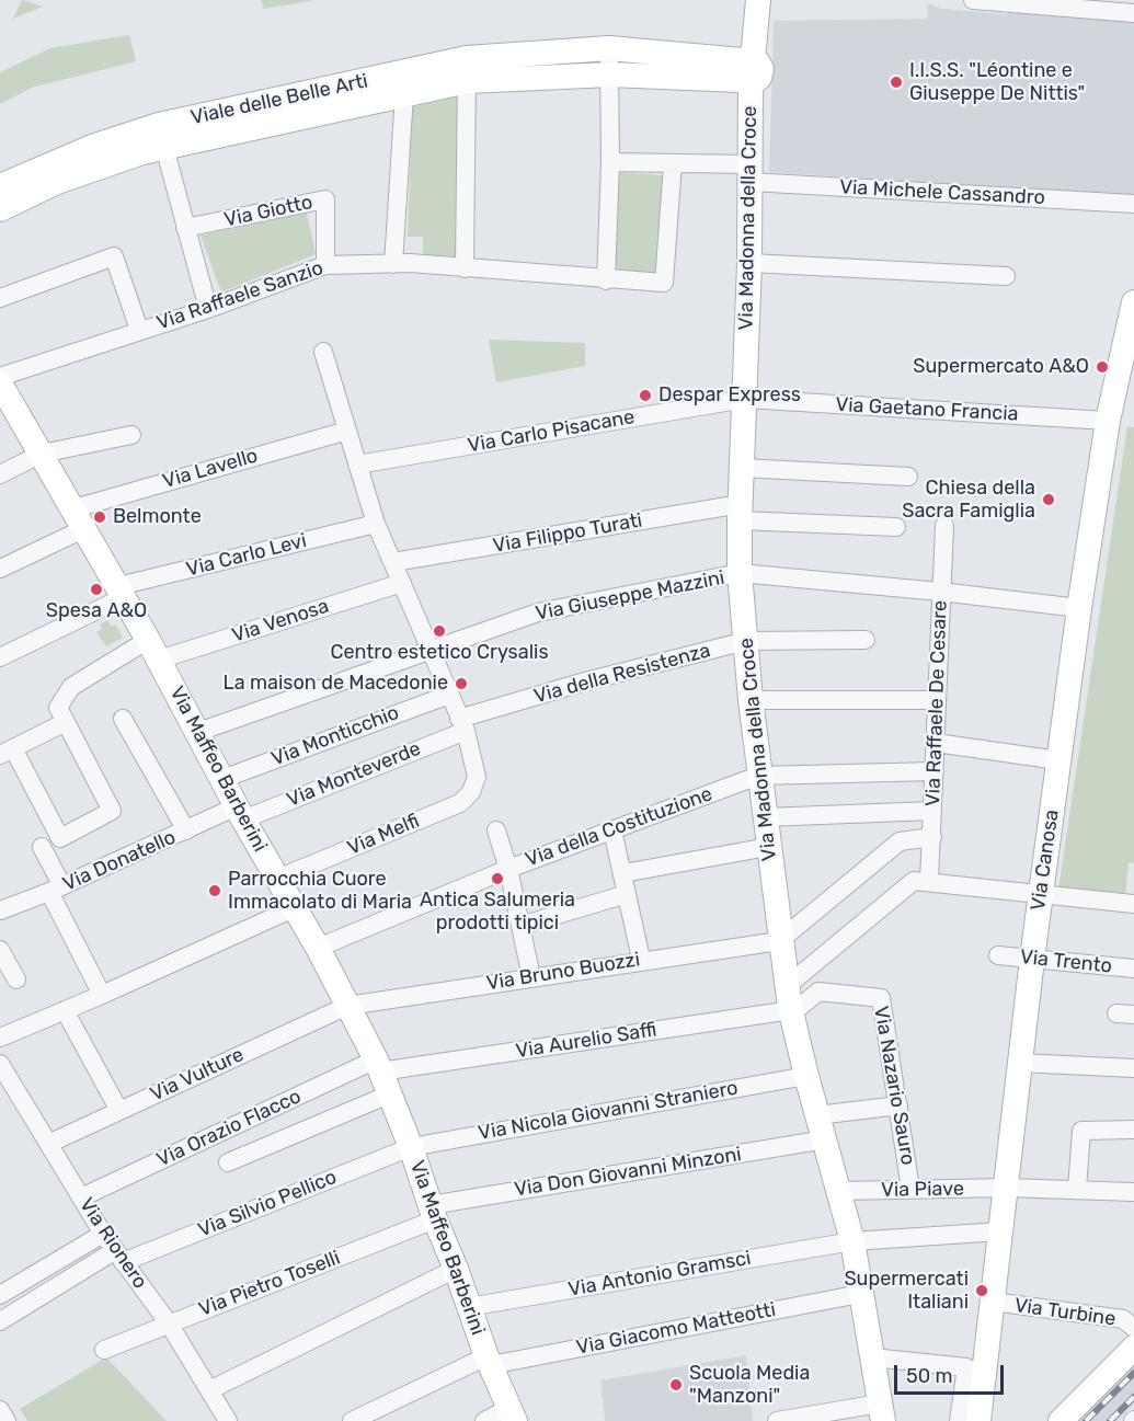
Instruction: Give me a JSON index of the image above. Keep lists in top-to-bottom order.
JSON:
{
  "streets": {
    "street": [
      "Viale delle Belle Arti",
      "Via Michele Cassandro",
      "Via Giotto",
      "Via Madonna della Croce",
      "Via Raffaele Sanzio",
      "Via Gaetano Francia",
      "Via Carlo Pisacane",
      "Via Lavello",
      "Via Filippo Turati",
      "Via Carlo Levi",
      "Via Giuseppe Mazzini",
      "Via Venosa",
      "Via della Resistenza",
      "Via Raffaele De Cesare",
      "Via Monticchio",
      "Via Maffeo Barberini",
      "Via Monteverde",
      "Via della Costituzione",
      "Via Melfi",
      "Via Canosa",
      "Via Donatello",
      "Via Trento",
      "Via Bruno Buozzi",
      "Via Aurelio Saffi",
      "Via Vulture",
      "Via Nazario Sauro",
      "Via Nicola Giovanni Straniero",
      "Via Orazio Flacco",
      "Via Don Giovanni Minzoni",
      "Via Piave",
      "Via Silvio Pellico",
      "Via Rionero",
      "Via Antonio Gramsci",
      "Via Pietro Toselli",
      "Via Turbine",
      "Via Giacomo Matteotti"
    ]
  },
  "crossings": [
    ["Viale delle Belle Arti", "Via Madonna della Croce"],
    ["Via Michele Cassandro", "Via Madonna della Croce"],
    ["Via Michele Cassandro", "Via Raffaele Sanzio"],
    ["Via Giotto", "Via Raffaele Sanzio"],
    ["Via Madonna della Croce", "Via Gaetano Francia"],
    ["Via Madonna della Croce", "Via Carlo Pisacane"],
    ["Via Madonna della Croce", "Via Filippo Turati"],
    ["Via Madonna della Croce", "Via Giuseppe Mazzini"],
    ["Via Madonna della Croce", "Via della Resistenza"],
    ["Via Madonna della Croce", "Via della Costituzione"],
    ["Via Madonna della Croce", "Via Bruno Buozzi"],
    ["Via Madonna della Croce", "Via Aurelio Saffi"],
    ["Via Madonna della Croce", "Via Nazario Sauro"],
    ["Via Madonna della Croce", "Via Nicola Giovanni Straniero"],
    ["Via Madonna della Croce", "Via Don Giovanni Minzoni"],
    ["Via Madonna della Croce", "Via Piave"],
    ["Via Madonna della Croce", "Via Antonio Gramsci"],
    ["Via Madonna della Croce", "Via Giacomo Matteotti"],
    ["Via Gaetano Francia", "Via Carlo Pisacane"],
    ["Via Gaetano Francia", "Via Canosa"],
    ["Via Lavello", "Via Maffeo Barberini"],
    ["Via Carlo Levi", "Via Maffeo Barberini"],
    ["Via Giuseppe Mazzini", "Via Raffaele De Cesare"],
    ["Via Giuseppe Mazzini", "Via Maffeo Barberini"],
    ["Via Giuseppe Mazzini", "Via Canosa"],
    ["Via Venosa", "Via Maffeo Barberini"],
    ["Via della Resistenza", "Via Monteverde"],
    ["Via della Resistenza", "Via Melfi"],
    ["Via Raffaele De Cesare", "Via della Costituzione"],
    ["Via Monticchio", "Via Maffeo Barberini"],
    ["Via Maffeo Barberini", "Via Monteverde"],
    ["Via Maffeo Barberini", "Via della Costituzione"],
    ["Via Maffeo Barberini", "Via Melfi"],
    ["Via Maffeo Barberini", "Via Donatello"],
    ["Via Maffeo Barberini", "Via Bruno Buozzi"],
    ["Via Maffeo Barberini", "Via Aurelio Saffi"],
    ["Via Maffeo Barberini", "Via Vulture"],
    ["Via Maffeo Barberini", "Via Nicola Giovanni Straniero"],
    ["Via Maffeo Barberini", "Via Orazio Flacco"],
    ["Via Maffeo Barberini", "Via Don Giovanni Minzoni"],
    ["Via Maffeo Barberini", "Via Silvio Pellico"],
    ["Via Maffeo Barberini", "Via Antonio Gramsci"],
    ["Via Maffeo Barberini", "Via Pietro Toselli"],
    ["Via Maffeo Barberini", "Via Giacomo Matteotti"],
    ["Via Monteverde", "Via Melfi"],
    ["Via Monteverde", "Via Donatello"],
    ["Via Canosa", "Via Trento"],
    ["Via Canosa", "Via Piave"],
    ["Via Canosa", "Via Antonio Gramsci"],
    ["Via Canosa", "Via Turbine"],
    ["Via Bruno Buozzi", "Via Vulture"],
    ["Via Aurelio Saffi", "Via Nazario Sauro"],
    ["Via Aurelio Saffi", "Via Orazio Flacco"],
    ["Via Vulture", "Via Rionero"],
    ["Via Nazario Sauro", "Via Piave"],
    ["Via Nicola Giovanni Straniero", "Via Silvio Pellico"],
    ["Via Orazio Flacco", "Via Rionero"],
    ["Via Don Giovanni Minzoni", "Via Pietro Toselli"],
    ["Via Silvio Pellico", "Via Rionero"],
    ["Via Rionero", "Via Pietro Toselli"]
  ],
  "places": [
    "I.I.S.S. \"Léontine e Giuseppe De Nittis\"",
    "Supermercato A&O",
    "Despar Express",
    "Chiesa della Sacra Famiglia",
    "Belmonte",
    "Spesa A&O",
    "Centro estetico Crysalis",
    "La maison de Macedonie",
    "Antica Salumeria prodotti tipici",
    "Parrocchia Cuore Immacolato di Maria",
    "Supermercati Italiani",
    "Scuola Media \"Manzoni\""
  ],
  "scale_bar": "50 m"
}
